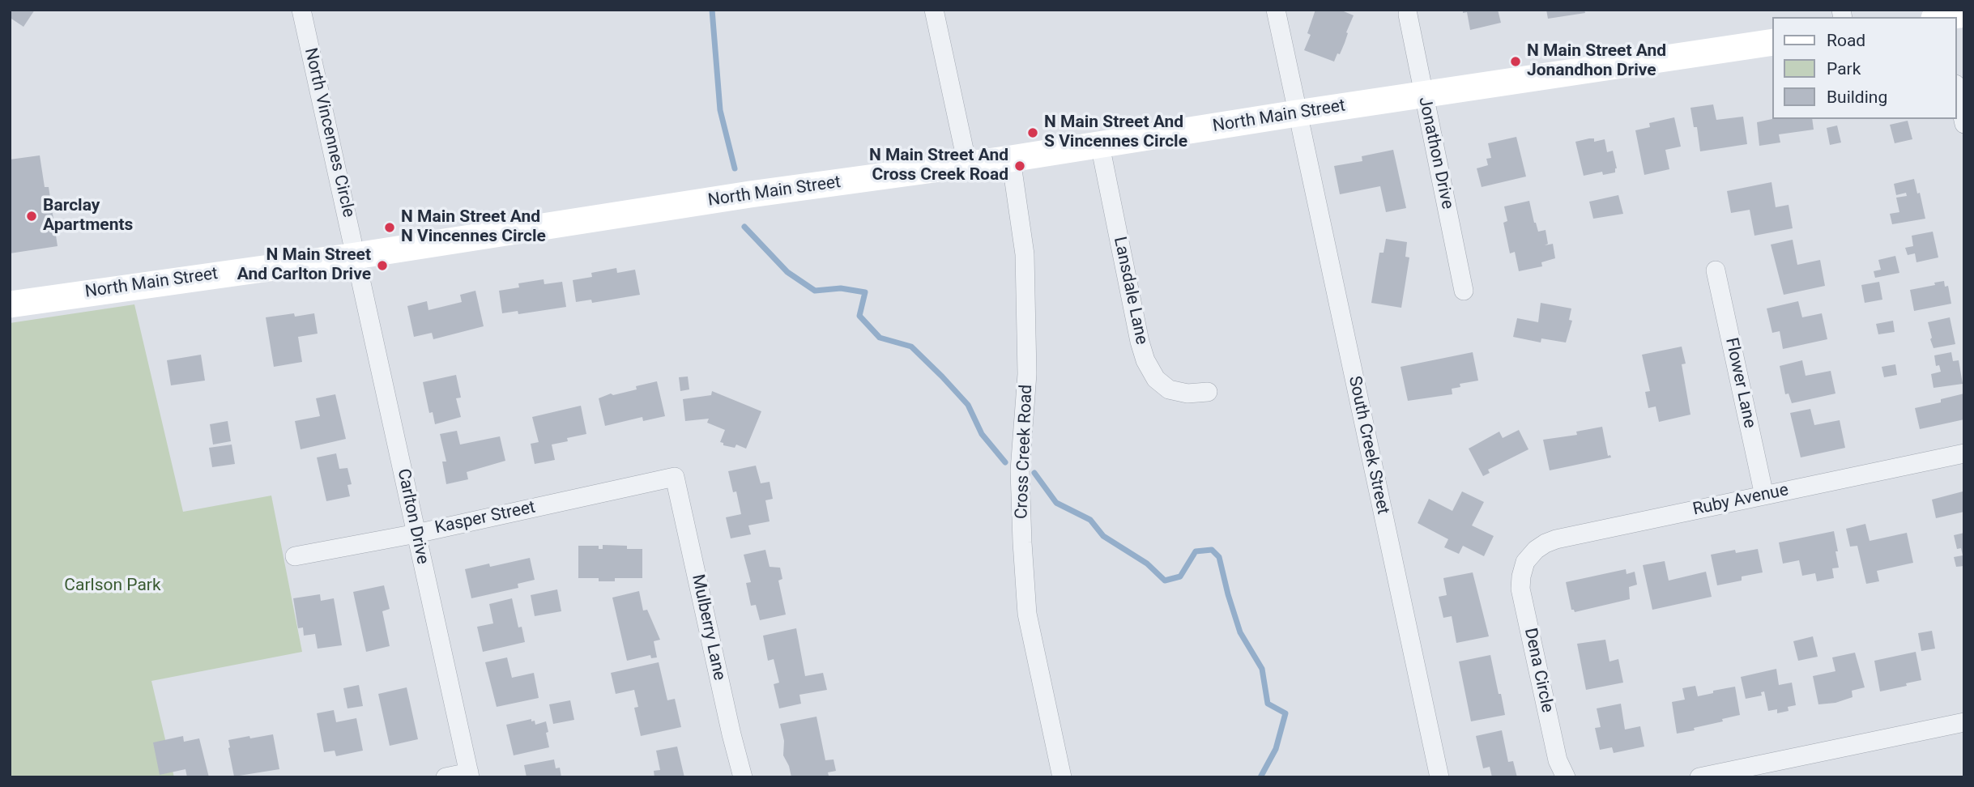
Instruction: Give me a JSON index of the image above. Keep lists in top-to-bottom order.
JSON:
{
  "streets": {
    "main road": ["North Main Street"],
    "street": [
      "North Vincennes Circle",
      "Jonathon Drive",
      "Lansdale Lane",
      "Flower Lane",
      "South Creek Street",
      "Cross Creek Road",
      "Ruby Avenue",
      "Carlton Drive",
      "Kasper Street",
      "Mulberry Lane",
      "Dena Circle"
    ]
  },
  "crossings": [
    ["North Main Street", "North Vincennes Circle"],
    ["North Main Street", "Jonathon Drive"],
    ["North Main Street", "Lansdale Lane"],
    ["North Main Street", "South Creek Street"],
    ["North Main Street", "Cross Creek Road"],
    ["North Main Street", "Carlton Drive"],
    ["North Vincennes Circle", "Carlton Drive"],
    ["Flower Lane", "Ruby Avenue"],
    ["Ruby Avenue", "Dena Circle"],
    ["Carlton Drive", "Kasper Street"],
    ["Kasper Street", "Mulberry Lane"]
  ],
  "parks": ["Carlson Park"],
  "places": [
    "N Main Street And Jonandhon Drive",
    "N Main Street And S Vincennes Circle",
    "N Main Street And Cross Creek Road",
    "Barclay Apartments",
    "N Main Street And N Vincennes Circle",
    "N Main Street And Carlton Drive"
  ],
  "legend": ["Road", "Park", "Building"]
}
